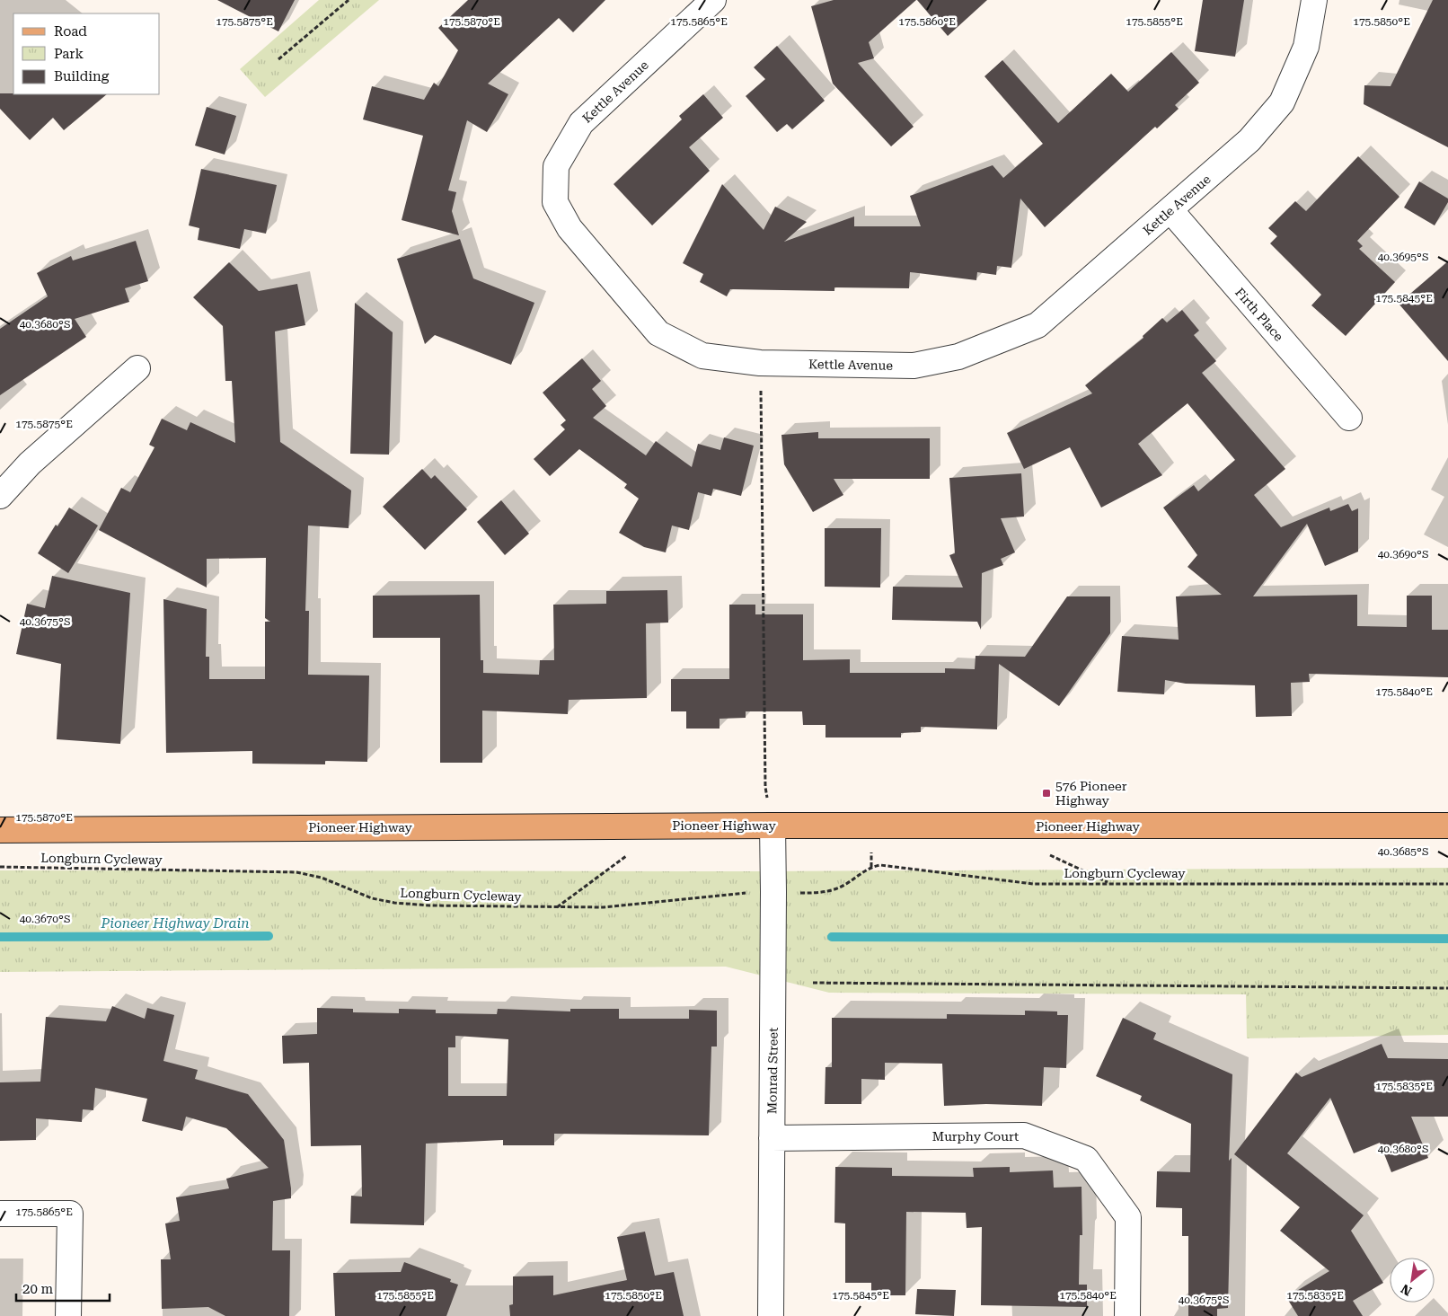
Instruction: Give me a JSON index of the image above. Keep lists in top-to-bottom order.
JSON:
{
  "streets": {
    "main road": ["Pioneer Highway"],
    "street": [
      "Kettle Avenue",
      "Firth Place",
      "Monrad Street",
      "Murphy Court"
    ],
    "path": ["Longburn Cycleway"]
  },
  "crossings": [
    ["Kettle Avenue", "Firth Place"],
    ["Pioneer Highway", "Monrad Street"],
    ["Monrad Street", "Murphy Court"]
  ],
  "water": ["Pioneer Highway Drain"],
  "places": {
    "transit": ["576 Pioneer Highway"]
  },
  "legend": ["Road", "Park", "Building"],
  "scale_bar": "20 m",
  "north": "bottom left",
  "coordinates": [
    "175.5875°E",
    "175.5865°E",
    "175.5860°E",
    "175.5855°E",
    "175.5850°E",
    "175.5870°E",
    "40.3695°S",
    "175.5845°E",
    "40.3680°S",
    "40.3690°S",
    "40.3675°S",
    "175.5840°E",
    "40.3685°S",
    "40.3670°S",
    "175.5835°E"
  ]
}
